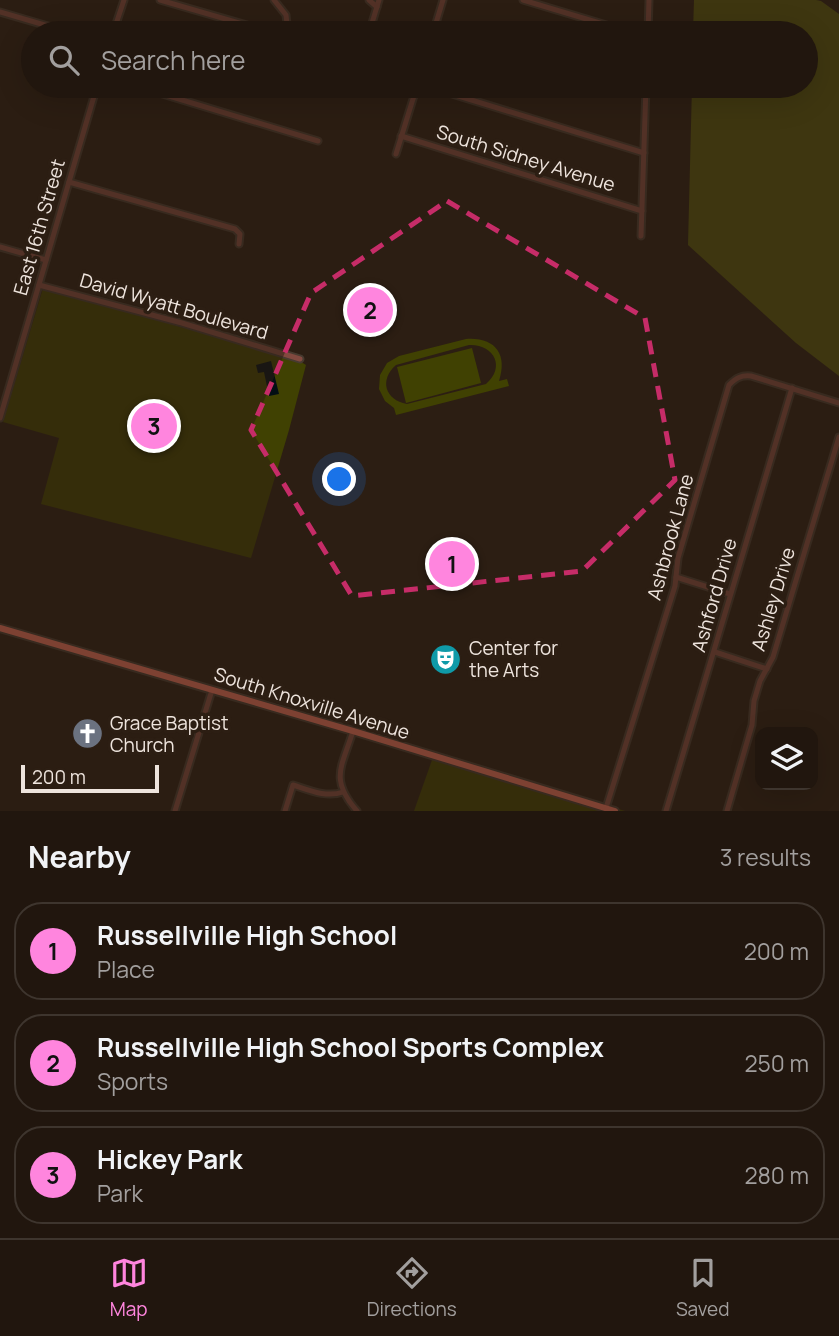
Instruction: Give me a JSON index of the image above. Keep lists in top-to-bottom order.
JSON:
{
  "streets": {
    "main road": ["South Knoxville Avenue"],
    "street": [
      "South Sidney Avenue",
      "East 16th Street",
      "David Wyatt Boulevard",
      "Ashbrook Lane",
      "Ashford Drive",
      "Ashley Drive"
    ]
  },
  "crossings": [
    ["East 16th Street", "David Wyatt Boulevard"],
    ["Ashbrook Lane", "Ashford Drive"],
    ["Ashbrook Lane", "South Knoxville Avenue"]
  ],
  "places": {
    "theatre": ["Center for the Arts"],
    "church": ["Grace Baptist Church"]
  },
  "scale_bar": "200 m",
  "page": {
    "search": "Search here",
    "pins": ["2", "3", "1"],
    "scale": "200 m",
    "heading": ["Nearby", "3 results"],
    "list": [
      {
        "mark": "1",
        "name": "Russellville High School",
        "note": "Place",
        "value": "200 m"
      },
      {
        "mark": "2",
        "name": "Russellville High School Sports Complex",
        "note": "Sports",
        "value": "250 m"
      },
      {
        "mark": "3",
        "name": "Hickey Park",
        "note": "Park",
        "value": "280 m"
      }
    ],
    "nav": ["Map", "Directions", "Saved"]
  }
}
